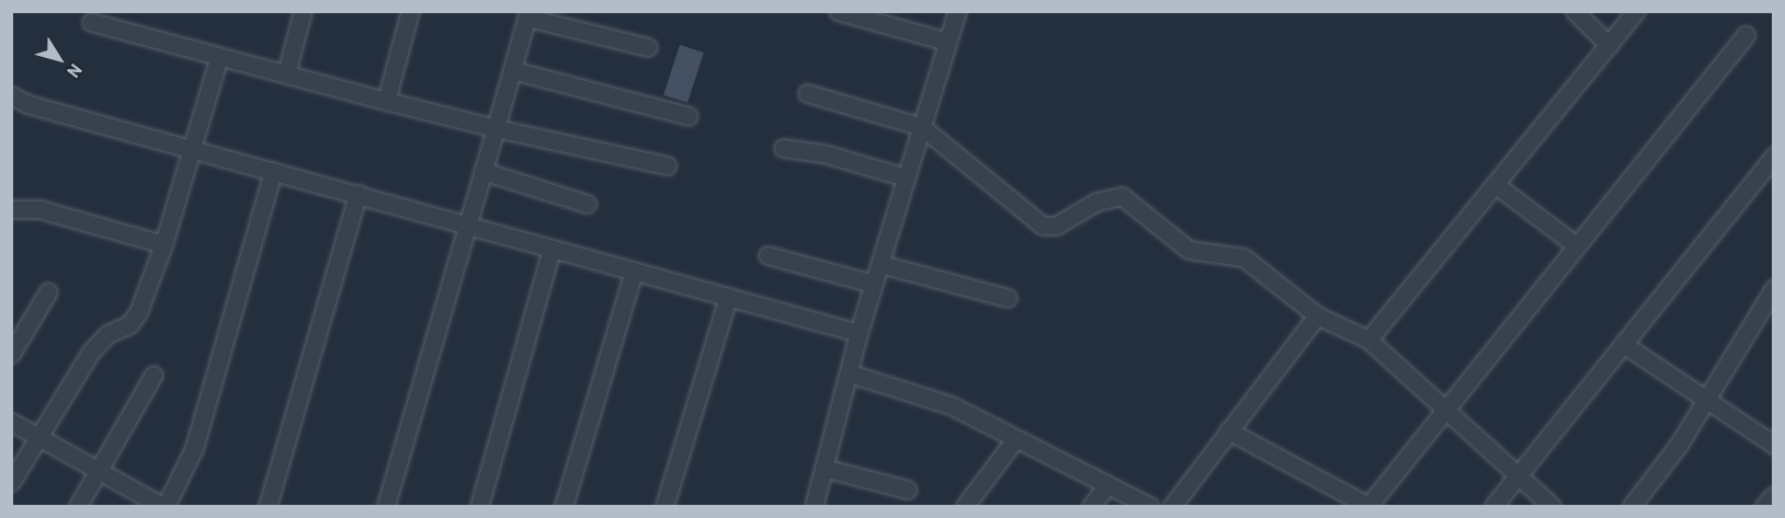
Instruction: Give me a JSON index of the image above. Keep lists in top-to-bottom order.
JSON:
{
  "north": "bottom right"
}
